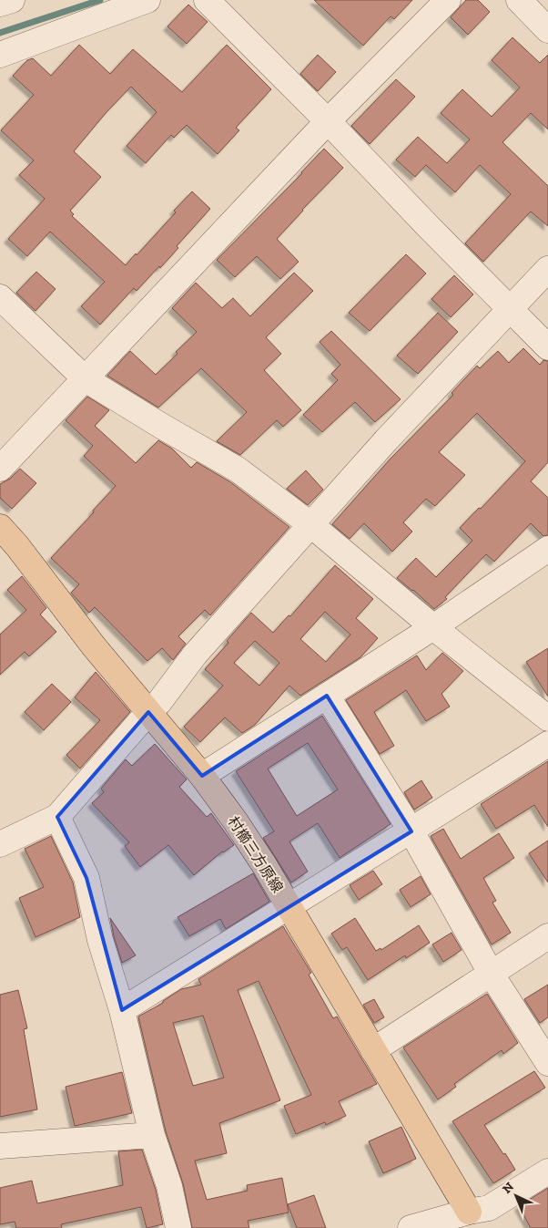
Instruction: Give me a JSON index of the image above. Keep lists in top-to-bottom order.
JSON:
{
  "streets": {
    "main road": ["村櫛三方原線"]
  },
  "north": "top left"
}
